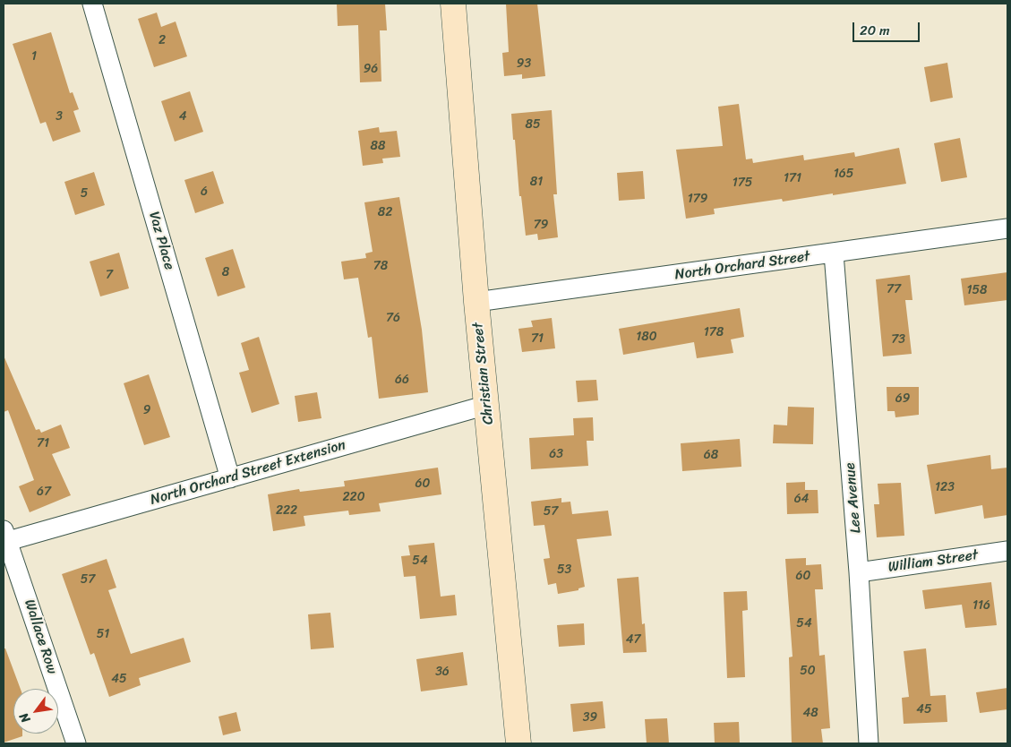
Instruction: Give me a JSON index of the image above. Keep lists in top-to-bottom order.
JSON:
{
  "streets": {
    "main road": ["Christian Street"],
    "street": [
      "Vaz Place",
      "North Orchard Street",
      "North Orchard Street Extension",
      "Lee Avenue",
      "William Street",
      "Wallace Row"
    ]
  },
  "crossings": [
    ["Vaz Place", "North Orchard Street Extension"],
    ["North Orchard Street", "Christian Street"],
    ["North Orchard Street", "Lee Avenue"],
    ["Christian Street", "North Orchard Street Extension"],
    ["North Orchard Street Extension", "Wallace Row"],
    ["Lee Avenue", "William Street"]
  ],
  "house_numbers": [
    "2",
    "1",
    "93",
    "96",
    "3",
    "4",
    "85",
    "88",
    "165",
    "171",
    "81",
    "175",
    "6",
    "5",
    "179",
    "82",
    "79",
    "78",
    "8",
    "7",
    "77",
    "158",
    "76",
    "178",
    "180",
    "71",
    "73",
    "66",
    "69",
    "9",
    "71",
    "63",
    "68",
    "60",
    "123",
    "67",
    "220",
    "64",
    "222",
    "57",
    "54",
    "53",
    "60",
    "57",
    "116",
    "54",
    "51",
    "47",
    "50",
    "36",
    "45",
    "45",
    "48",
    "39"
  ],
  "scale_bar": "20 m",
  "north": "bottom left"
}
